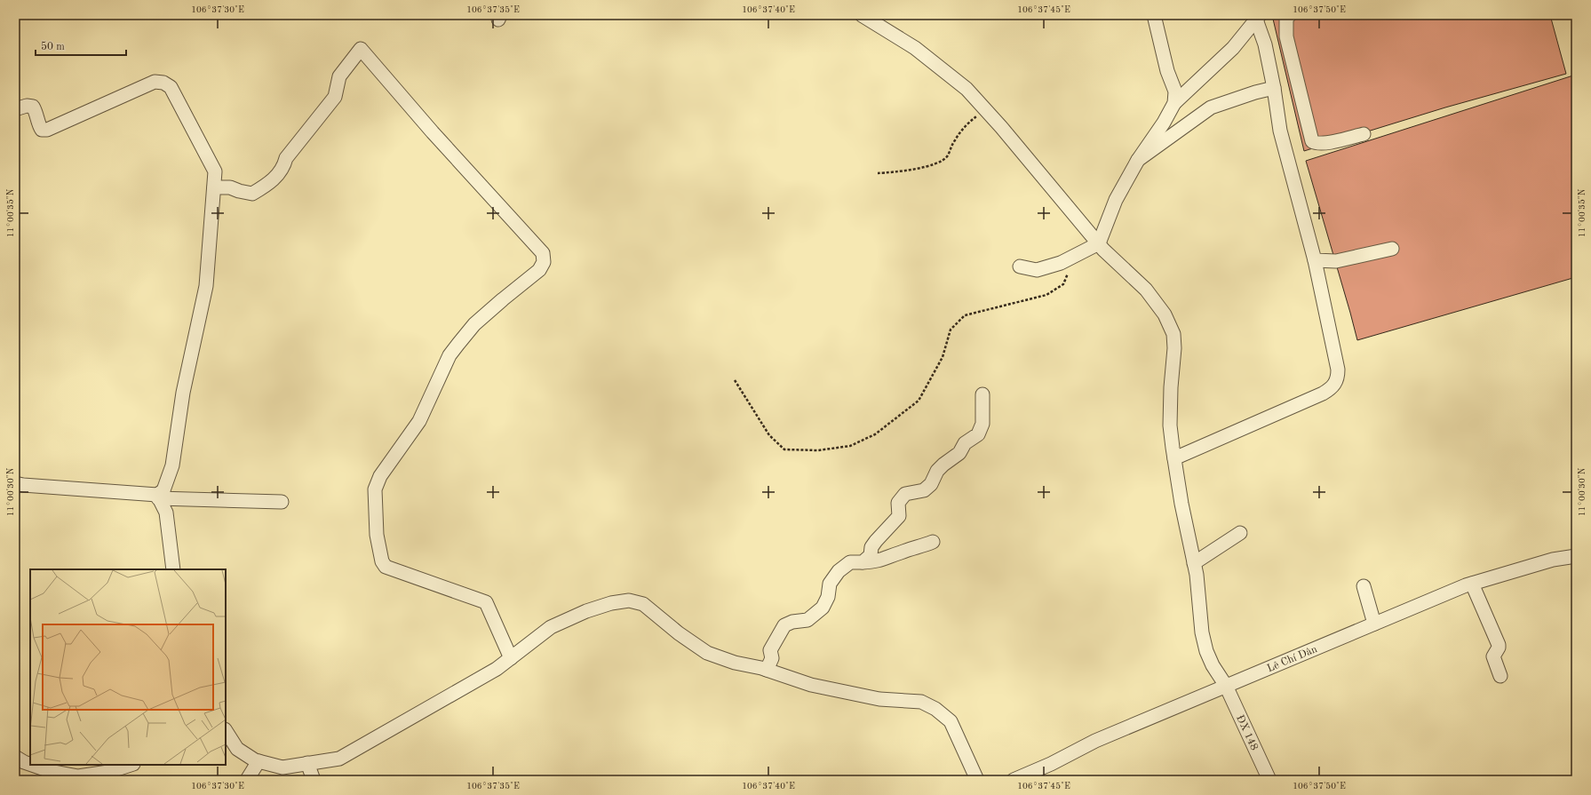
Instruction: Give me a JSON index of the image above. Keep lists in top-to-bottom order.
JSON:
{
  "streets": {
    "street": ["Lê Chí Dân", "ĐX 148"]
  },
  "crossings": [
    ["Lê Chí Dân", "ĐX 148"]
  ],
  "scale_bar": "50 m",
  "coordinates": [
    "106°37'30\"E",
    "106°37'35\"E",
    "106°37'40\"E",
    "106°37'45\"E",
    "106°37'50\"E",
    "11°00'35\"N",
    "11°00'30\"N"
  ]
}
